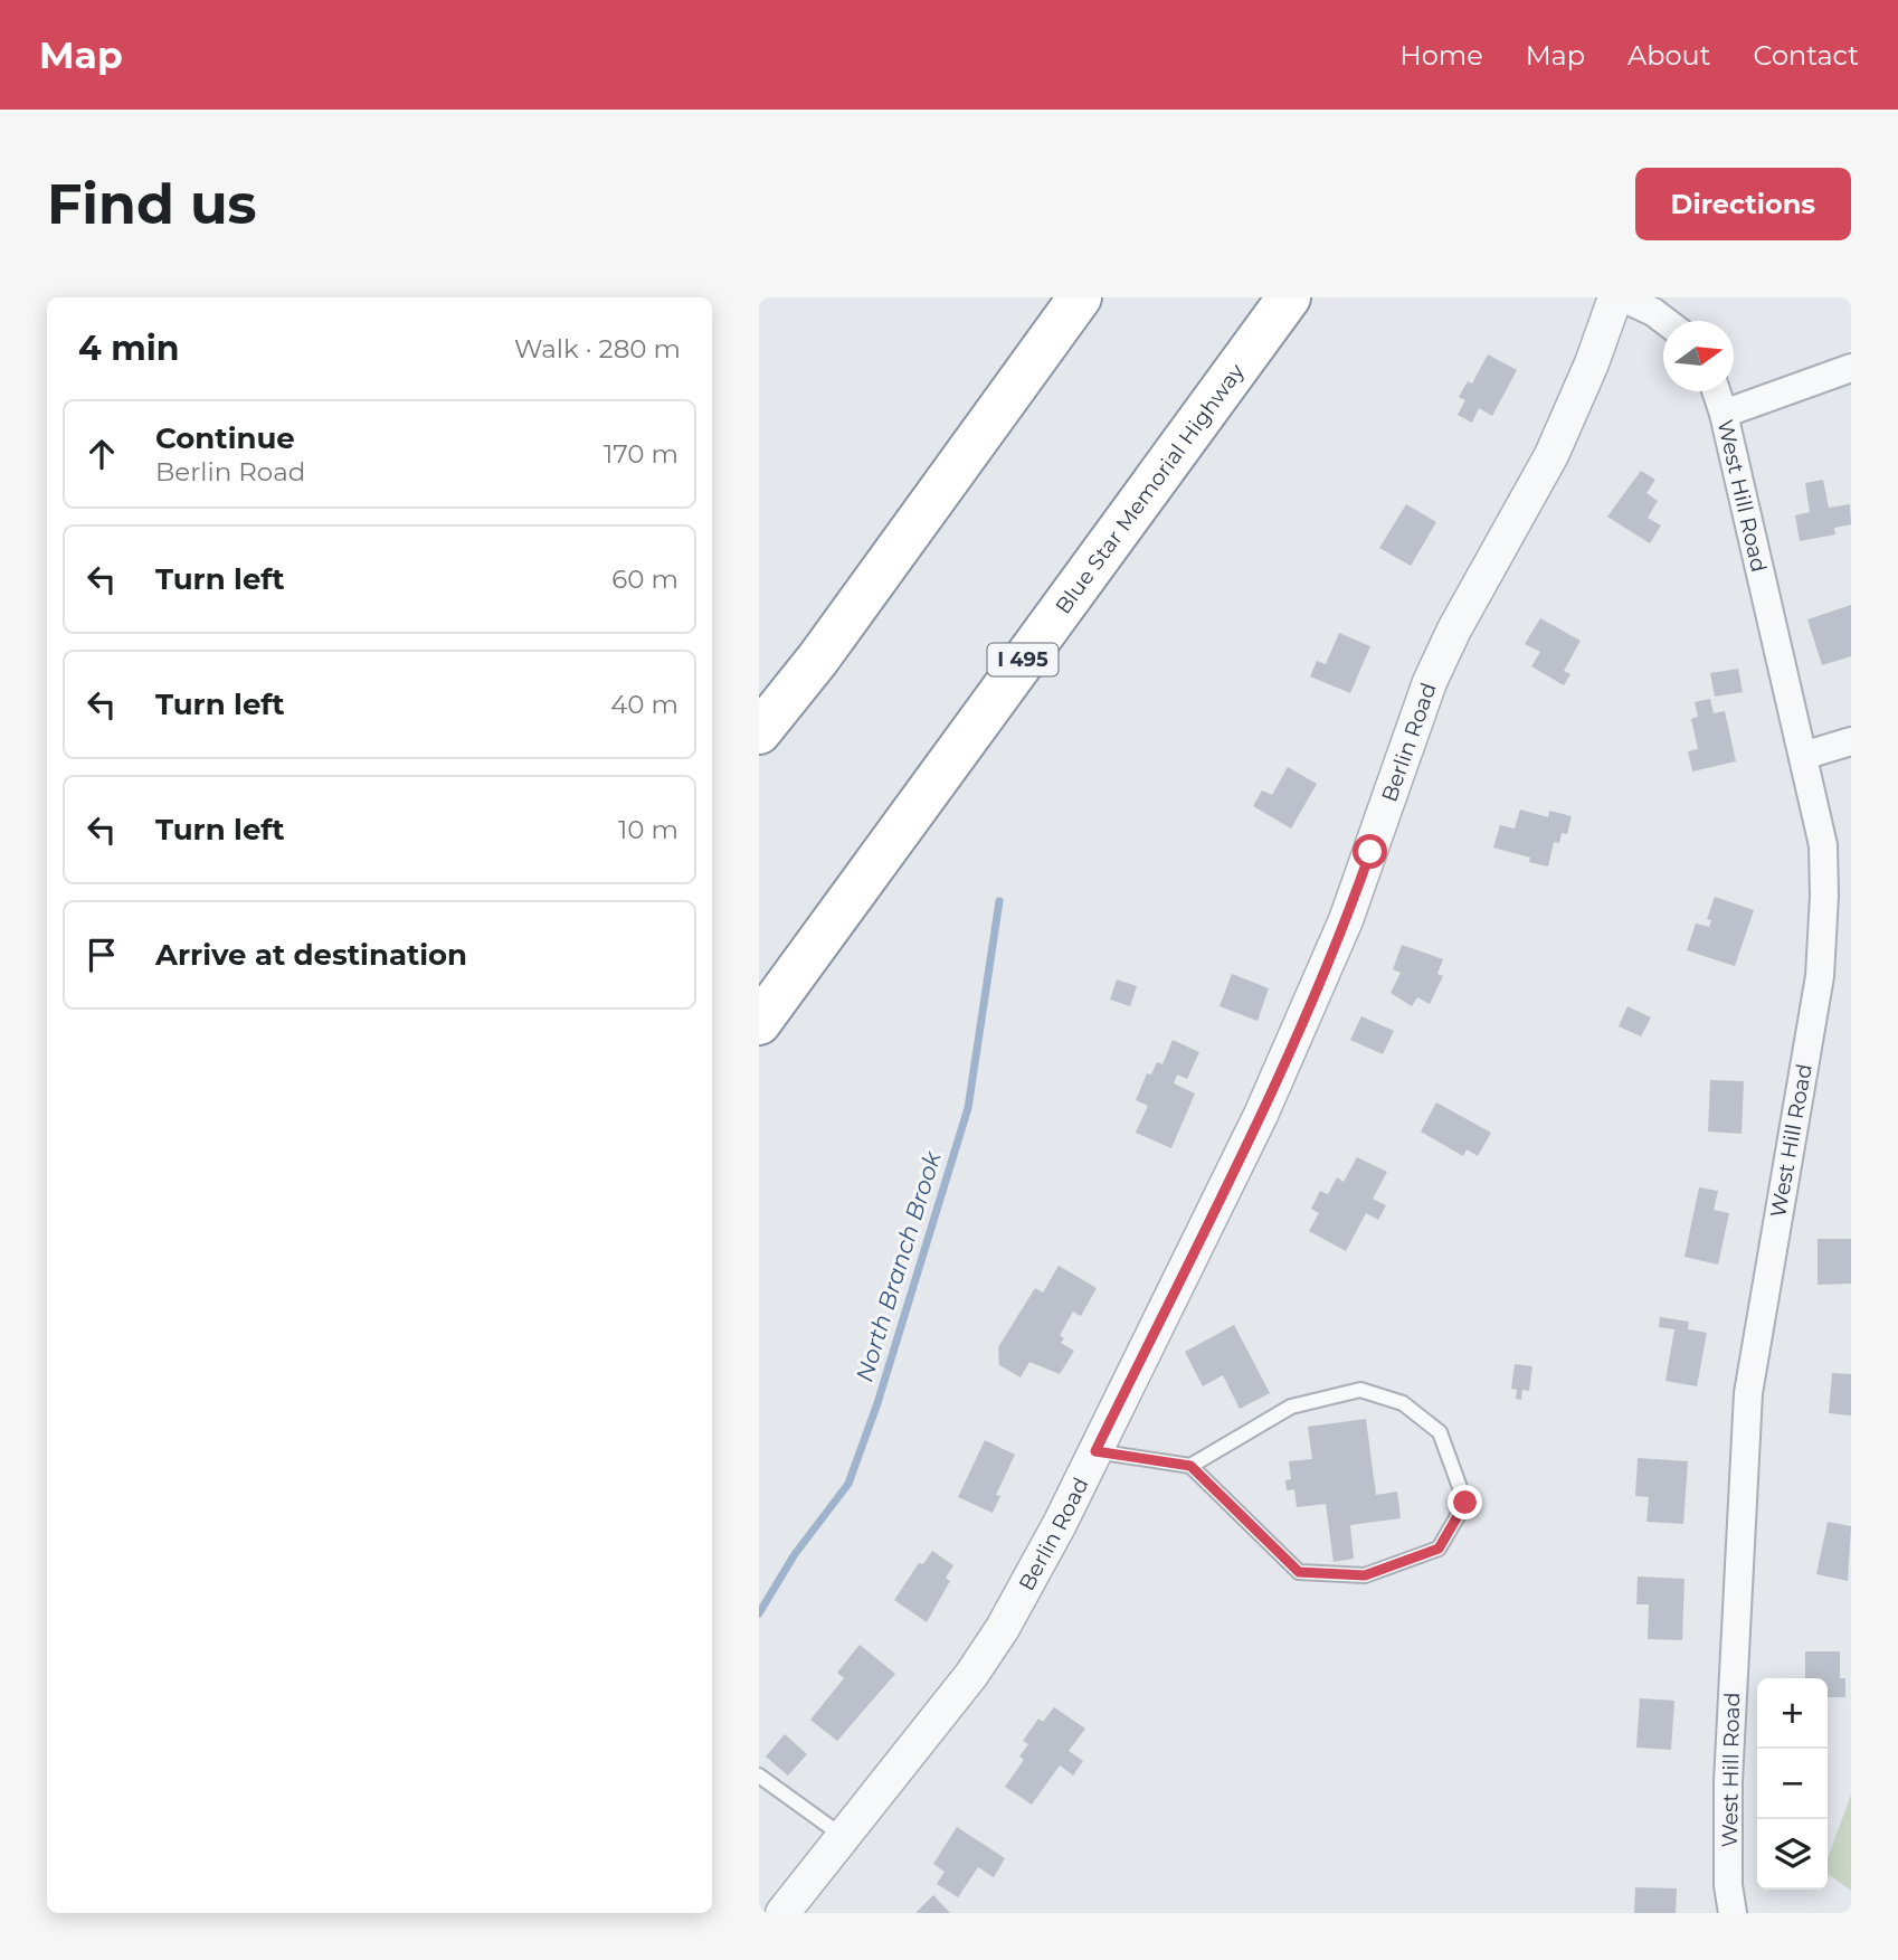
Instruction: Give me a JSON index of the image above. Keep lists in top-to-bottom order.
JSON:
{
  "streets": {
    "highway": ["Blue Star Memorial Highway", "I 495"],
    "street": ["West Hill Road", "Berlin Road"]
  },
  "water": ["North Branch Brook"],
  "north": "right",
  "page": {
    "header": "Map",
    "nav": [
      "Home",
      "Map",
      "About",
      "Contact"
    ],
    "buttons": "Directions",
    "title": "Find us",
    "heading": ["4 min", "Walk · 280 m"],
    "list": [
      ["Continue", "Berlin Road", "170 m"],
      ["Turn left", "60 m"],
      ["Turn left", "40 m"],
      ["Turn left", "10 m"],
      "Arrive at destination"
    ],
    "map_buttons": ["+", "−"]
  }
}
